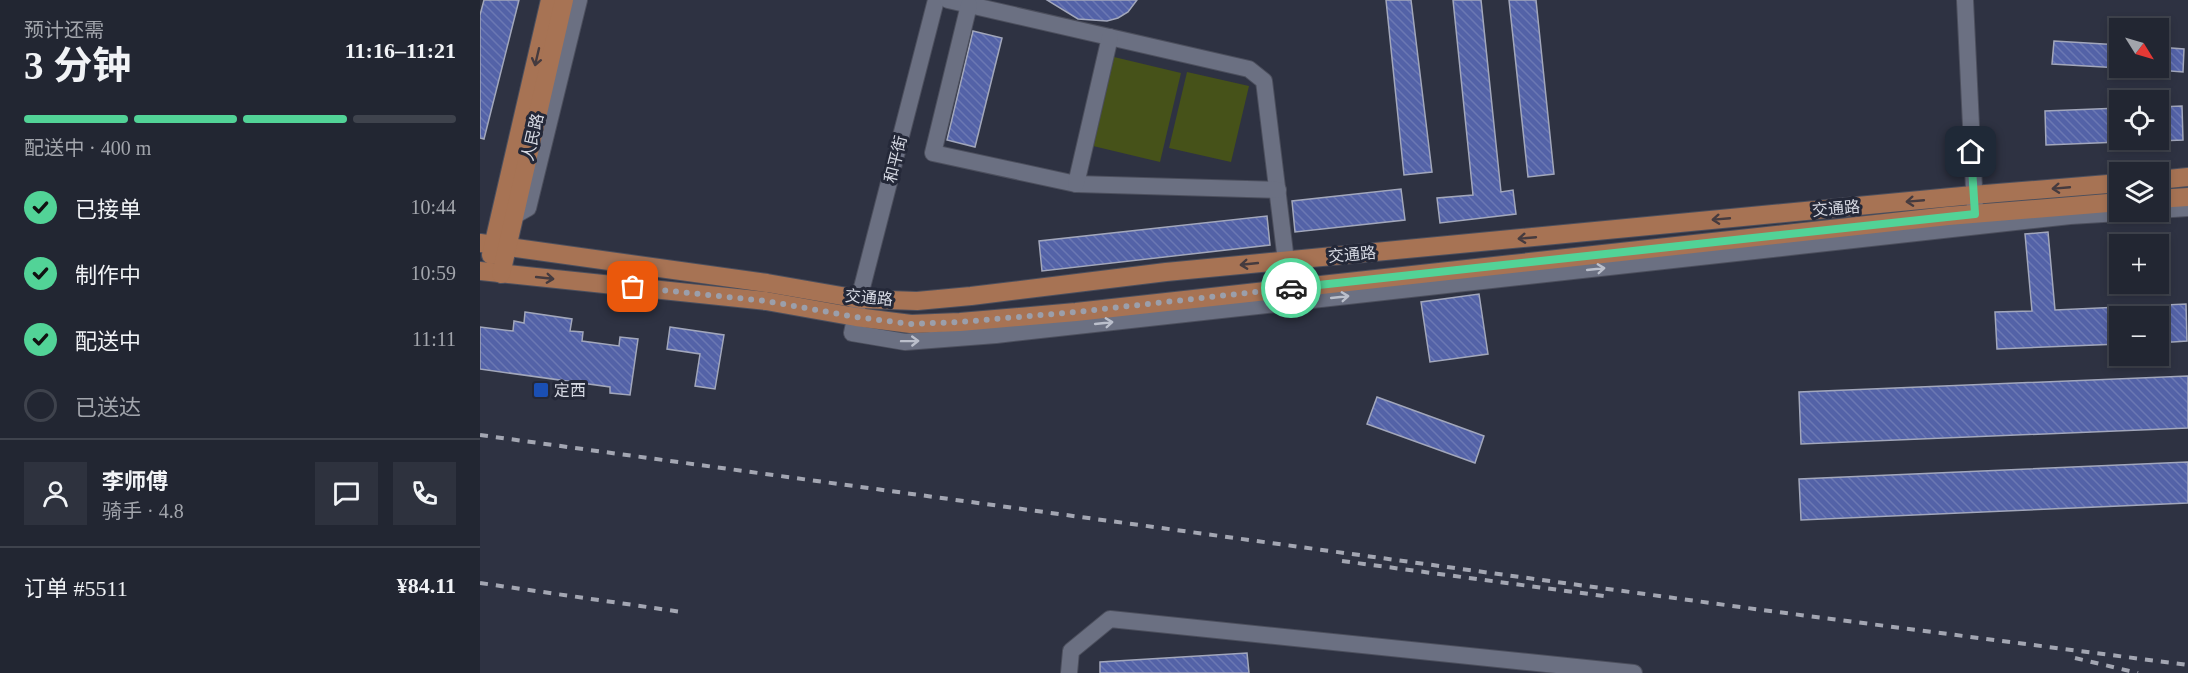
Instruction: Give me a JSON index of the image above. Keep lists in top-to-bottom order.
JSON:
{
  "streets": {
    "main road": ["人民路", "交通路"],
    "street": ["和平街"]
  },
  "crossings": [
    ["人民路", "交通路"],
    ["和平街", "交通路"]
  ],
  "places": {
    "transit": ["定西"]
  },
  "north": "bottom right",
  "page": {
    "heading": ["3 分钟", "预计还需", "11:16–11:21"],
    "panel": [
      "李师傅",
      "骑手 · 4.8",
      "订单 #5511",
      "¥84.11"
    ],
    "map_buttons": ["+", "−"],
    "bar": "配送中 · 400 m",
    "list": [
      ["已接单", "10:44"],
      ["制作中", "10:59"],
      ["配送中", "11:11"],
      "已送达"
    ]
  }
}
